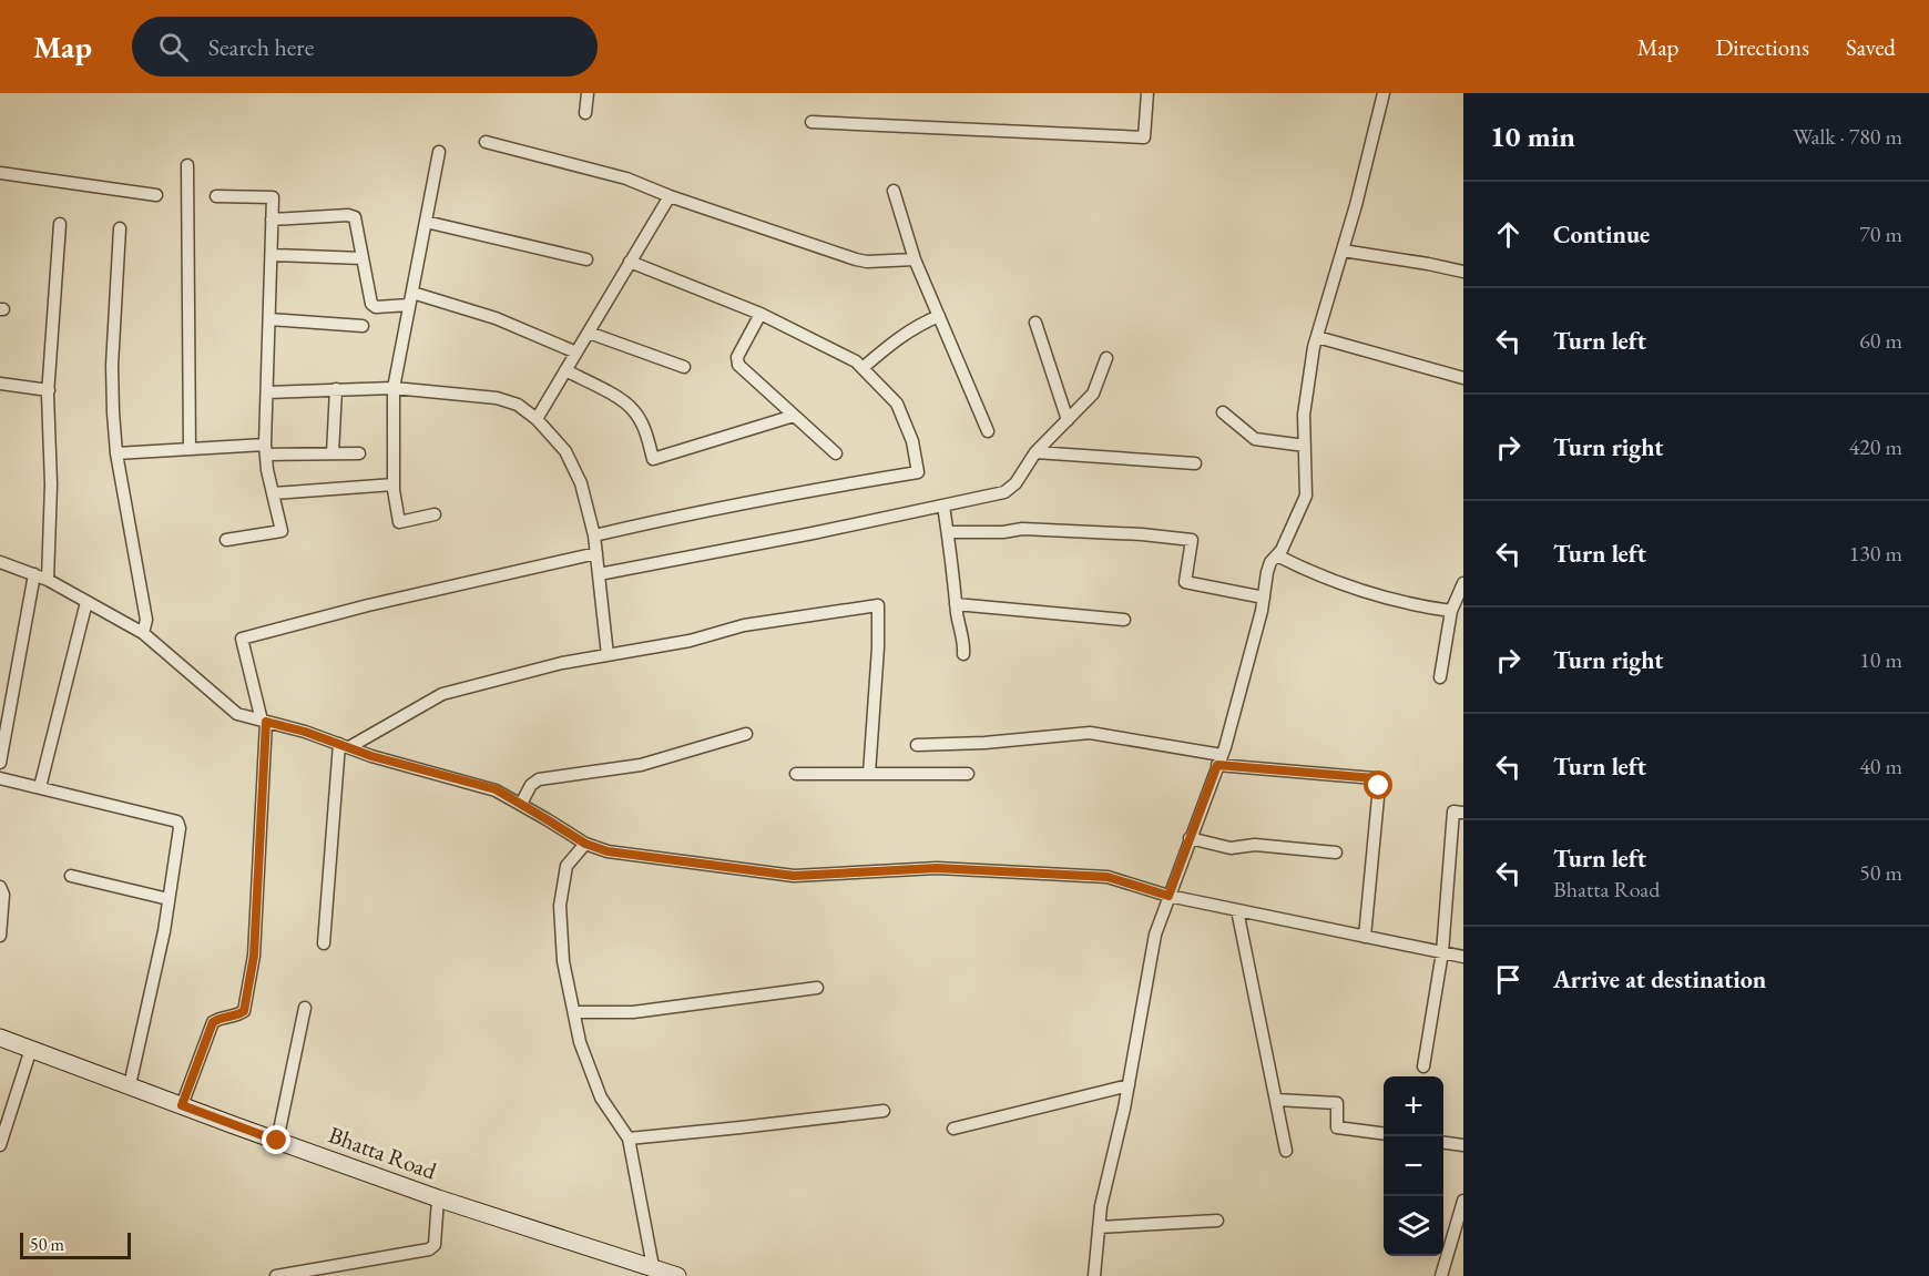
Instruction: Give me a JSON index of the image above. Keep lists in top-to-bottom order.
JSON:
{
  "streets": {
    "main road": ["Bhatta Road"]
  },
  "scale_bar": "50 m",
  "page": {
    "header": "Map",
    "search": "Search here",
    "nav": ["Map", "Directions", "Saved"],
    "heading": ["10 min", "Walk · 780 m"],
    "list": [
      ["Continue", "70 m"],
      ["Turn left", "60 m"],
      ["Turn right", "420 m"],
      ["Turn left", "130 m"],
      ["Turn right", "10 m"],
      ["Turn left", "40 m"],
      ["Turn left", "Bhatta Road", "50 m"],
      "Arrive at destination"
    ],
    "map_buttons": ["+", "−"],
    "scale": "50 m"
  }
}
